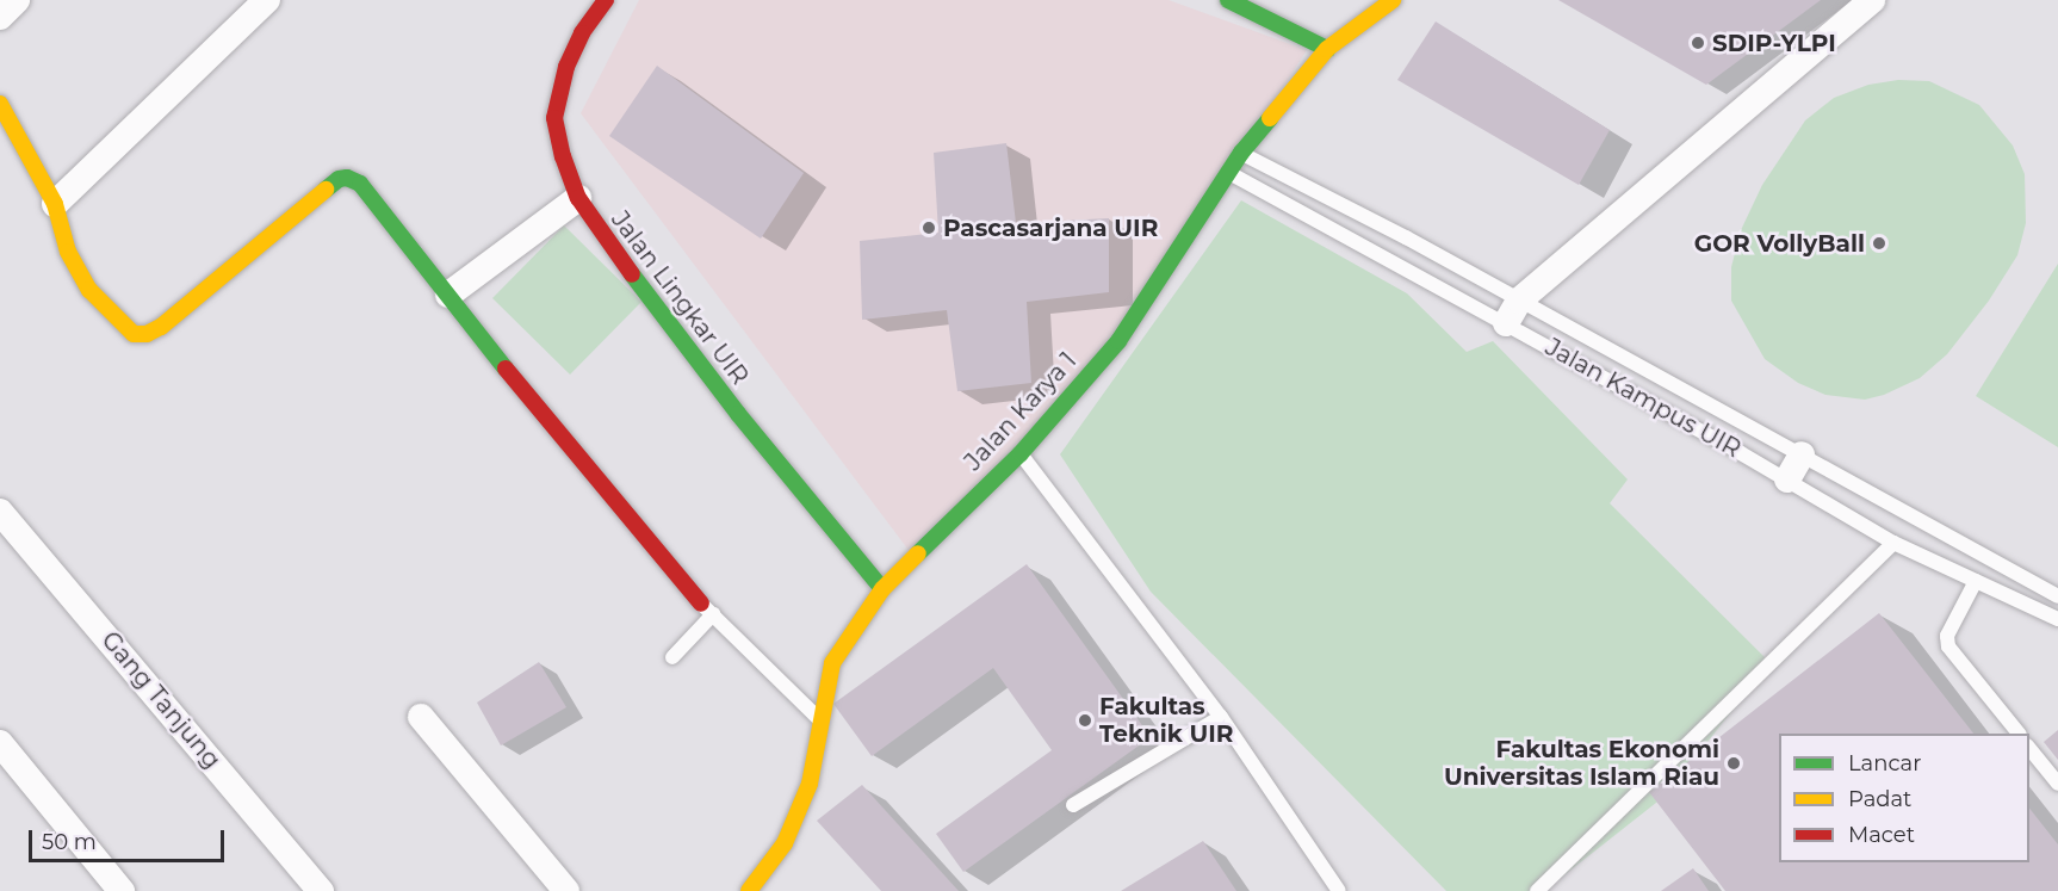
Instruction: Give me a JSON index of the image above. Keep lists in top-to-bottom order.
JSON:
{
  "streets": {
    "street": ["Jalan Lingkar UIR", "Jalan Karya 1", "Gang Tanjung"],
    "lane": ["Jalan Kampus UIR"]
  },
  "crossings": [
    ["Jalan Lingkar UIR", "Jalan Karya 1"],
    ["Jalan Kampus UIR", "Jalan Karya 1"]
  ],
  "places": [
    "SDIP-YLPI",
    "Pascasarjana UIR",
    "GOR VollyBall",
    "Fakultas Teknik UIR",
    "Fakultas Ekonomi Universitas Islam Riau"
  ],
  "legend": ["Lancar", "Padat", "Macet"],
  "scale_bar": "50 m"
}
